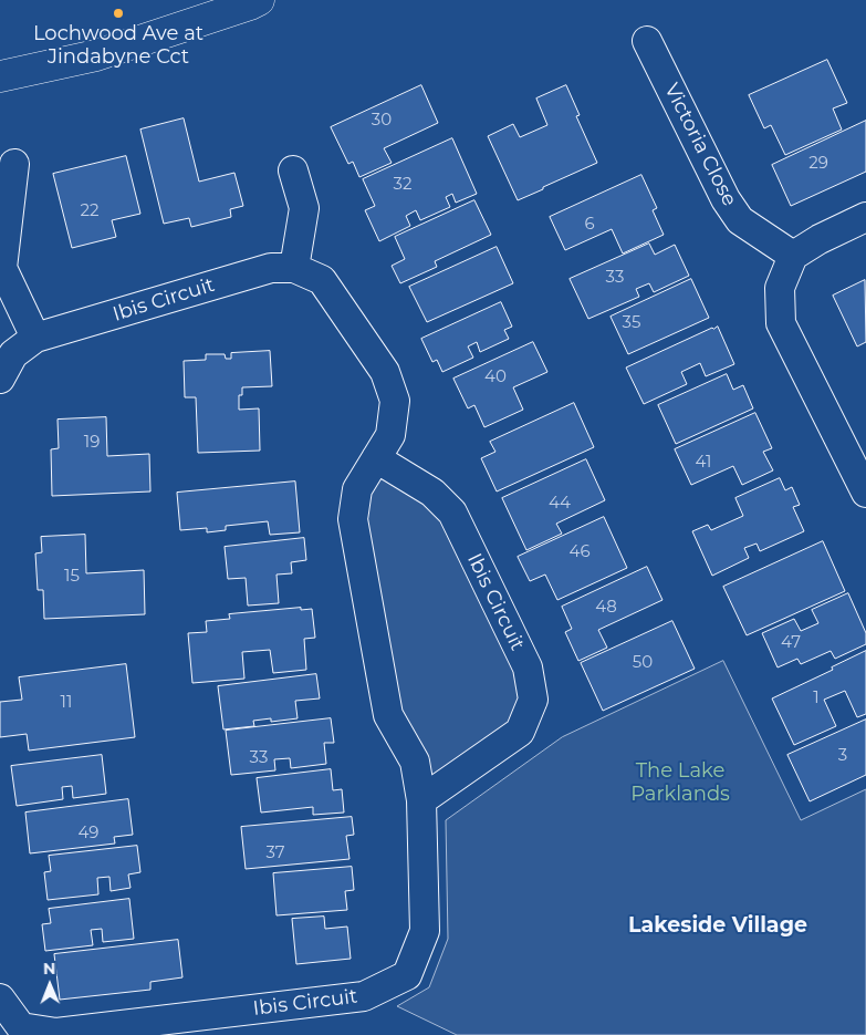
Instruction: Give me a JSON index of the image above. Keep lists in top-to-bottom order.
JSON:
{
  "streets": {
    "street": ["Victoria Close", "Ibis Circuit"]
  },
  "districts": ["Lakeside Village"],
  "parks": ["The Lake Parklands"],
  "places": ["Lochwood Ave at Jindabyne Cct"],
  "house_numbers": [
    "30",
    "29",
    "32",
    "22",
    "6",
    "33",
    "35",
    "40",
    "19",
    "41",
    "44",
    "46",
    "15",
    "48",
    "47",
    "50",
    "1",
    "11",
    "3",
    "33",
    "49",
    "37"
  ],
  "north": "top"
}
